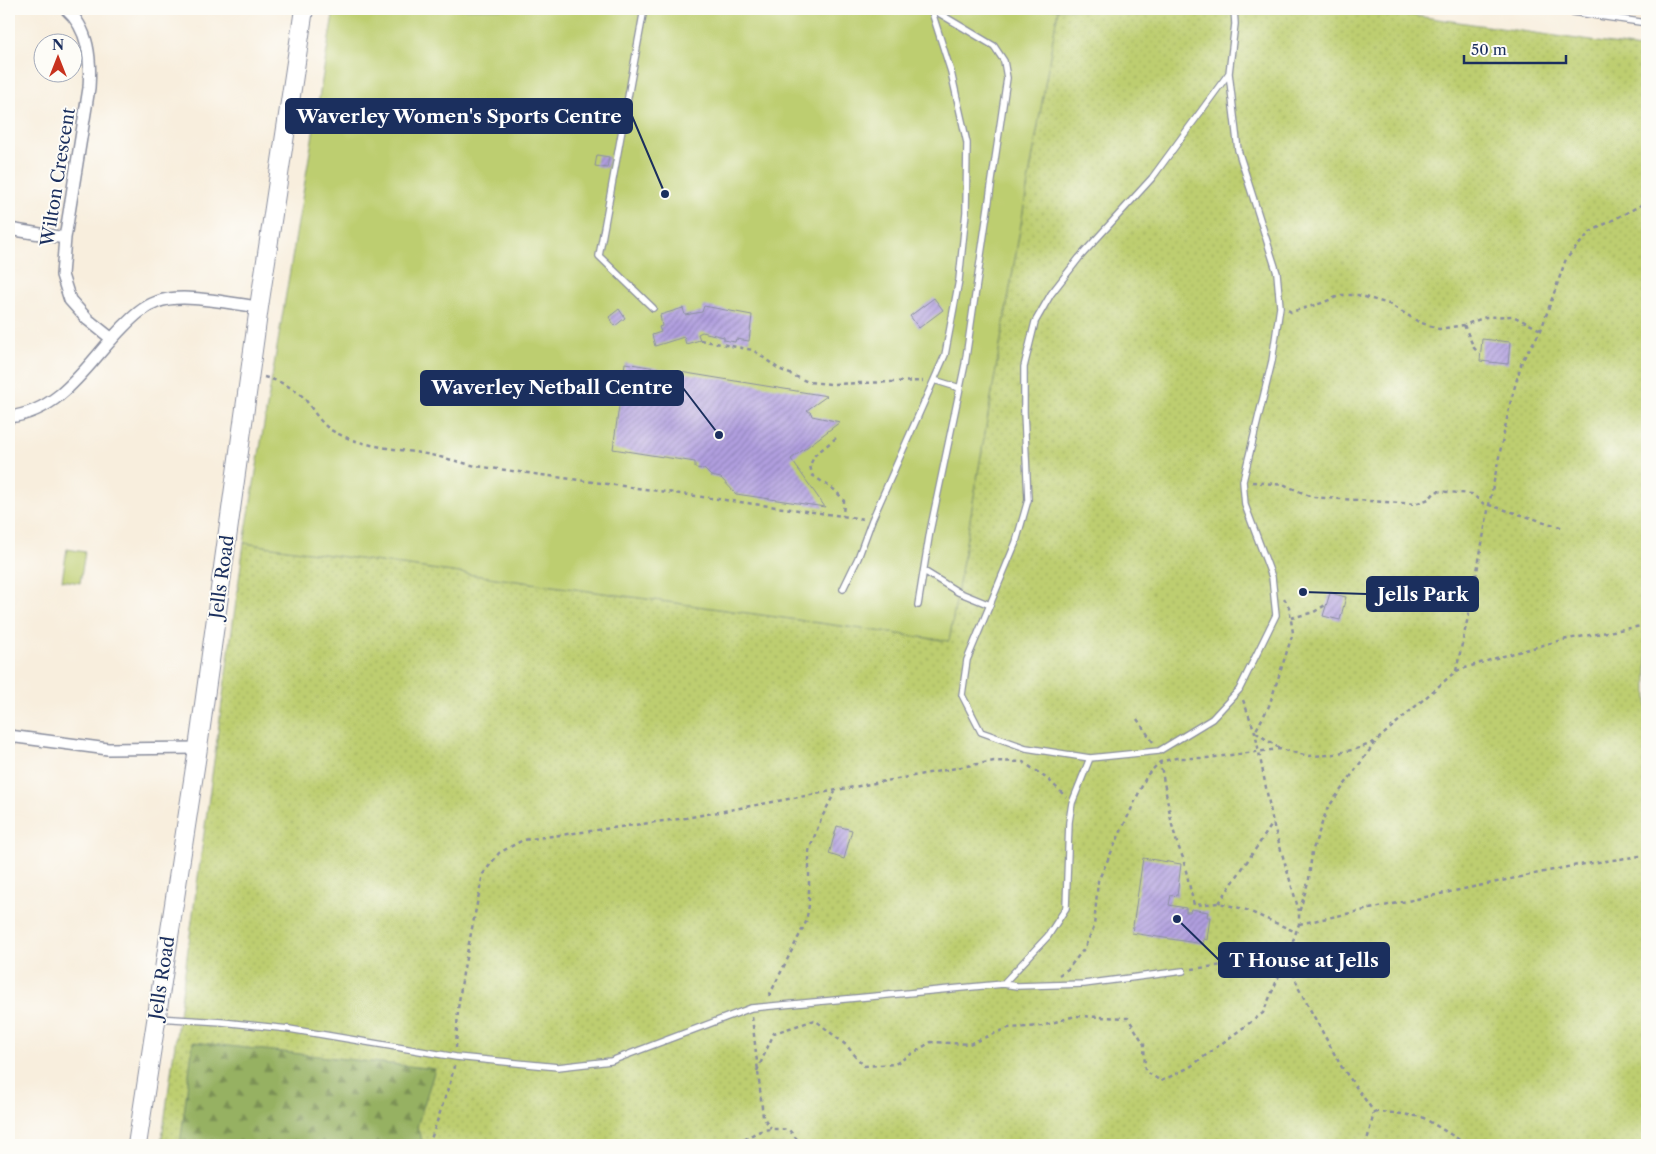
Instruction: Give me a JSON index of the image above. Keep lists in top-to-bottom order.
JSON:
{
  "streets": {
    "main road": ["Jells Road"],
    "street": ["Wilton Crescent"]
  },
  "places": [
    "Waverley Women's Sports Centre",
    "Waverley Netball Centre",
    "Jells Park",
    "T House at Jells"
  ],
  "scale_bar": "50 m",
  "north": "top"
}
